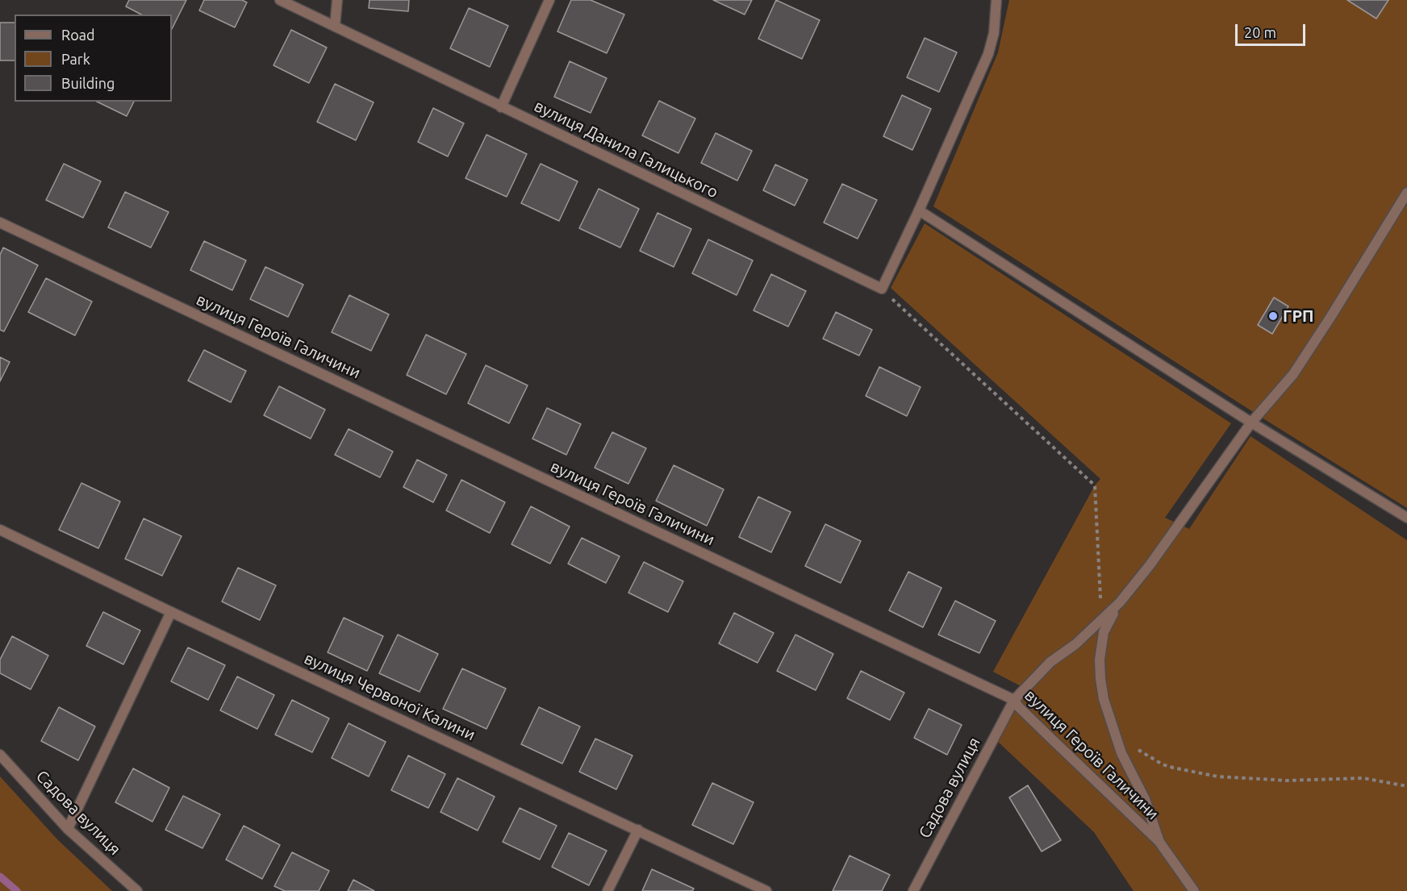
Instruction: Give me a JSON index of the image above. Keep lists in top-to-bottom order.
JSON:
{
  "streets": {
    "street": [
      "вулиця Данила Галицького",
      "вулиця Героїв Галичини",
      "вулиця Червоної Калини",
      "Садова вулиця"
    ]
  },
  "crossings": [
    ["вулиця Героїв Галичини", "Садова вулиця"]
  ],
  "places": ["ГРП"],
  "legend": ["Road", "Park", "Building"],
  "scale_bar": "20 m"
}
